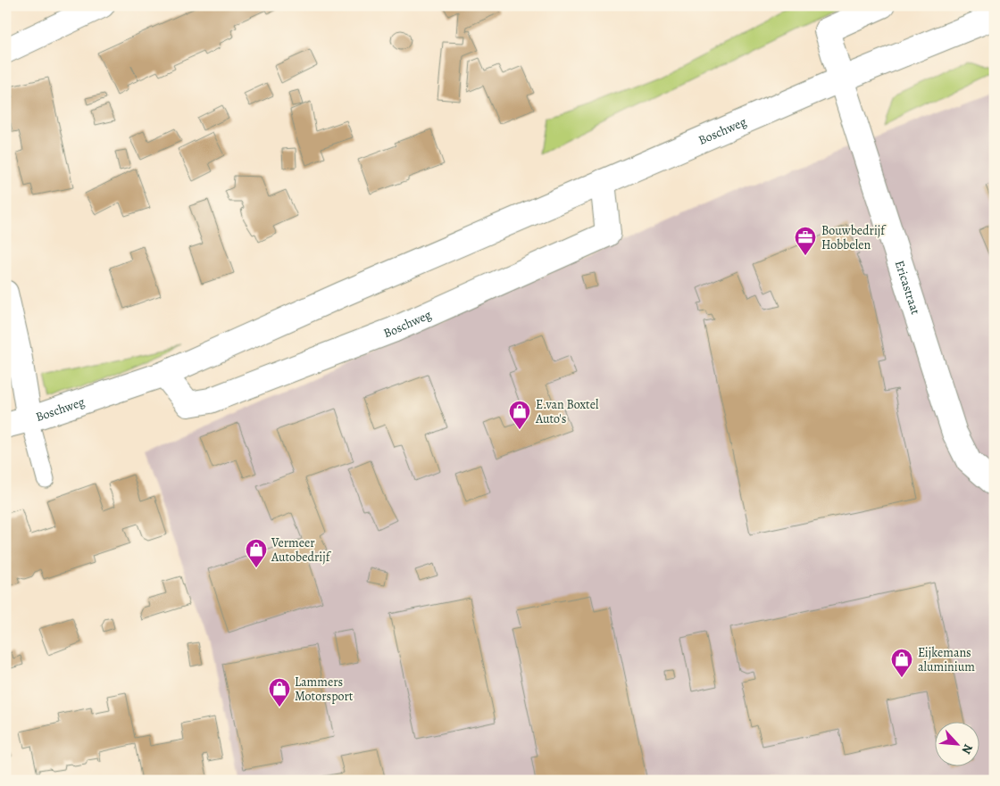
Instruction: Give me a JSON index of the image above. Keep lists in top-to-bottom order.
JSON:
{
  "streets": {
    "street": ["Boschweg", "Ericastraat"]
  },
  "crossings": [
    ["Boschweg", "Ericastraat"]
  ],
  "places": {
    "office": ["Bouwbedrijf Hobbelen"],
    "shop": [
      "E.van Boxtel Auto's",
      "Vermeer Autobedrijf",
      "Eijkemans aluminium",
      "Lammers Motorsport"
    ]
  },
  "north": "bottom right"
}
